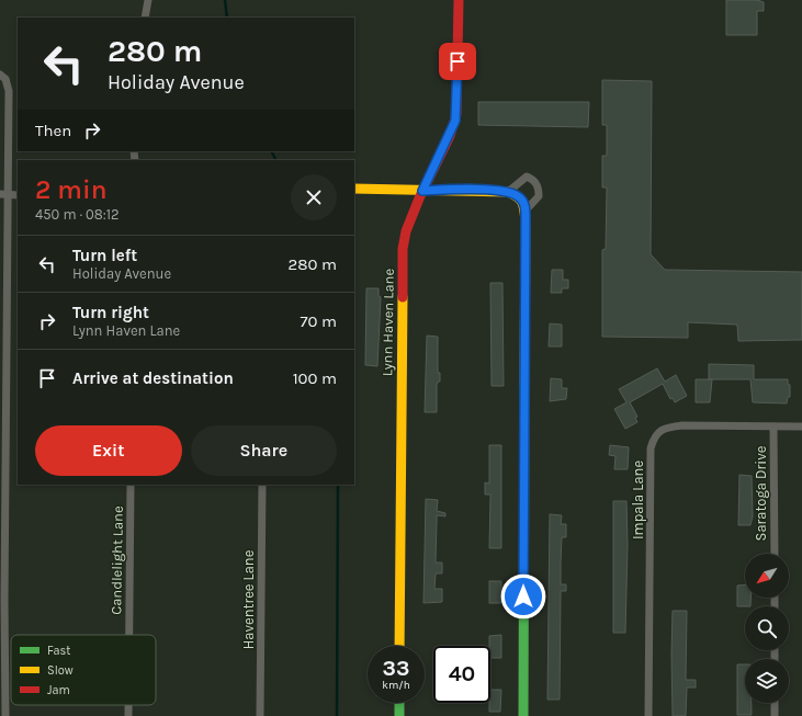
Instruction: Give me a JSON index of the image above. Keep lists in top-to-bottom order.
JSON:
{
  "streets": {
    "street": [
      "Lynn Haven Lane",
      "Saratoga Drive",
      "Impala Lane",
      "Candlelight Lane",
      "Haventree Lane"
    ]
  },
  "crossings": [
    ["Saratoga Drive", "Impala Lane"]
  ],
  "legend": ["Fast", "Slow", "Jam"],
  "north": "bottom left",
  "page": {
    "turn": ["280 m", "Holiday Avenue"],
    "then": "Then",
    "heading": ["2 min", "450 m · 08:12"],
    "list": [
      {
        "name": "Turn left",
        "note": "Holiday Avenue",
        "value": "280 m"
      },
      {
        "name": "Turn right",
        "note": "Lynn Haven Lane",
        "value": "70 m"
      },
      {
        "name": "Arrive at destination",
        "value": "100 m"
      }
    ],
    "buttons": ["Exit", "Share"],
    "speed": "33 km/h",
    "limit": "40"
  }
}
